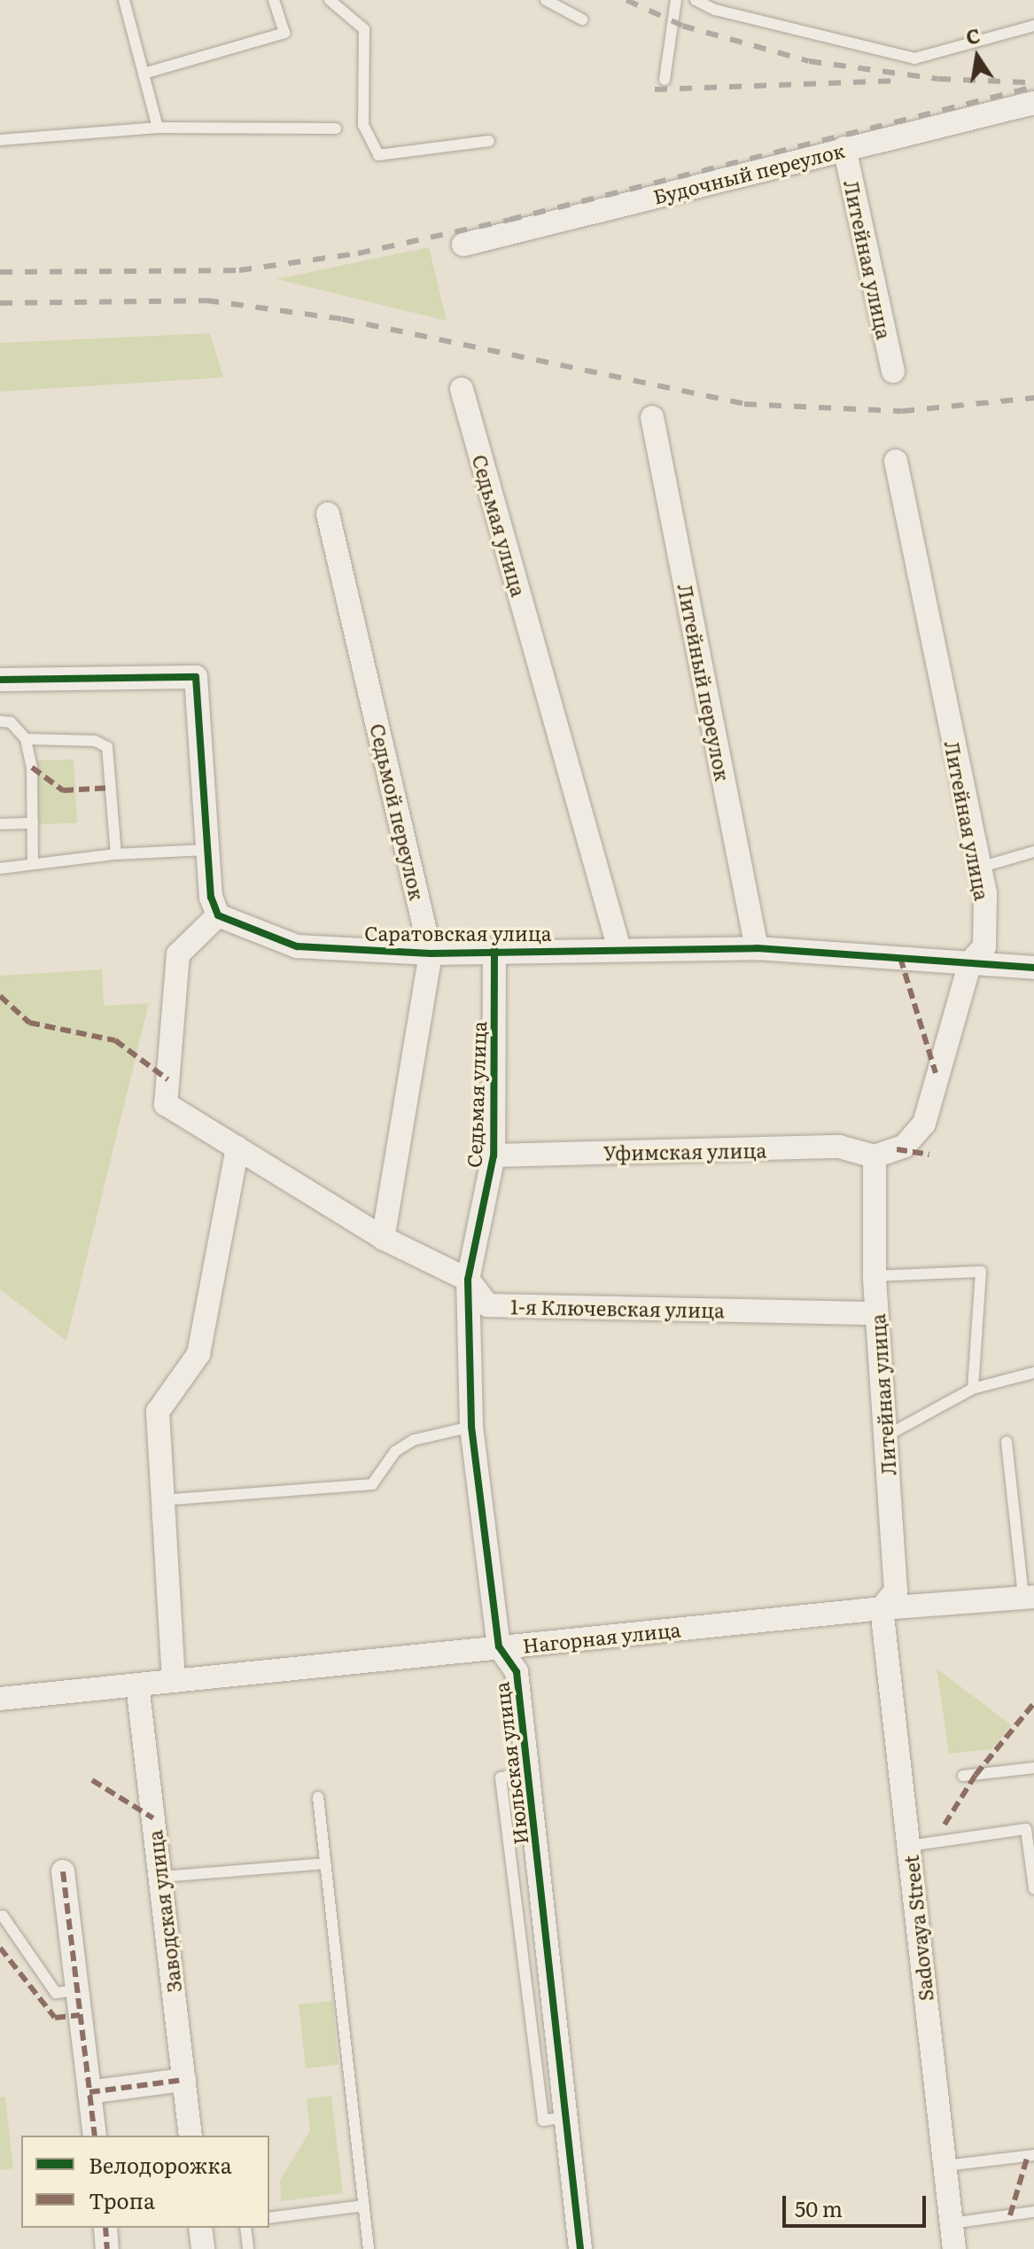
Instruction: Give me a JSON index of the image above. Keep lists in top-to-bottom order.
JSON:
{
  "streets": {
    "street": [
      "Будочный переулок",
      "Литейная улица",
      "Седьмая улица",
      "Литейный переулок",
      "Седьмой переулок",
      "Саратовская улица",
      "Уфимская улица",
      "1-я Ключевская улица",
      "Нагорная улица",
      "Июльская улица",
      "Заводская улица",
      "Sadovaya Street"
    ]
  },
  "crossings": [
    ["Будочный переулок", "Литейная улица"],
    ["Литейная улица", "Саратовская улица"],
    ["Литейная улица", "Уфимская улица"],
    ["Литейная улица", "1-я Ключевская улица"],
    ["Литейная улица", "Нагорная улица"],
    ["Литейная улица", "Sadovaya Street"],
    ["Седьмая улица", "Саратовская улица"],
    ["Седьмая улица", "Уфимская улица"],
    ["Седьмая улица", "1-я Ключевская улица"],
    ["Седьмая улица", "Июльская улица"],
    ["Литейный переулок", "Саратовская улица"],
    ["Седьмой переулок", "Саратовская улица"],
    ["Седьмой переулок", "1-я Ключевская улица"],
    ["Саратовская улица", "1-я Ключевская улица"],
    ["1-я Ключевская улица", "Июльская улица"],
    ["Нагорная улица", "Июльская улица"],
    ["Нагорная улица", "Заводская улица"],
    ["Нагорная улица", "Sadovaya Street"]
  ],
  "legend": ["Велодорожка", "Тропа"],
  "scale_bar": "50 m",
  "north": "top"
}
